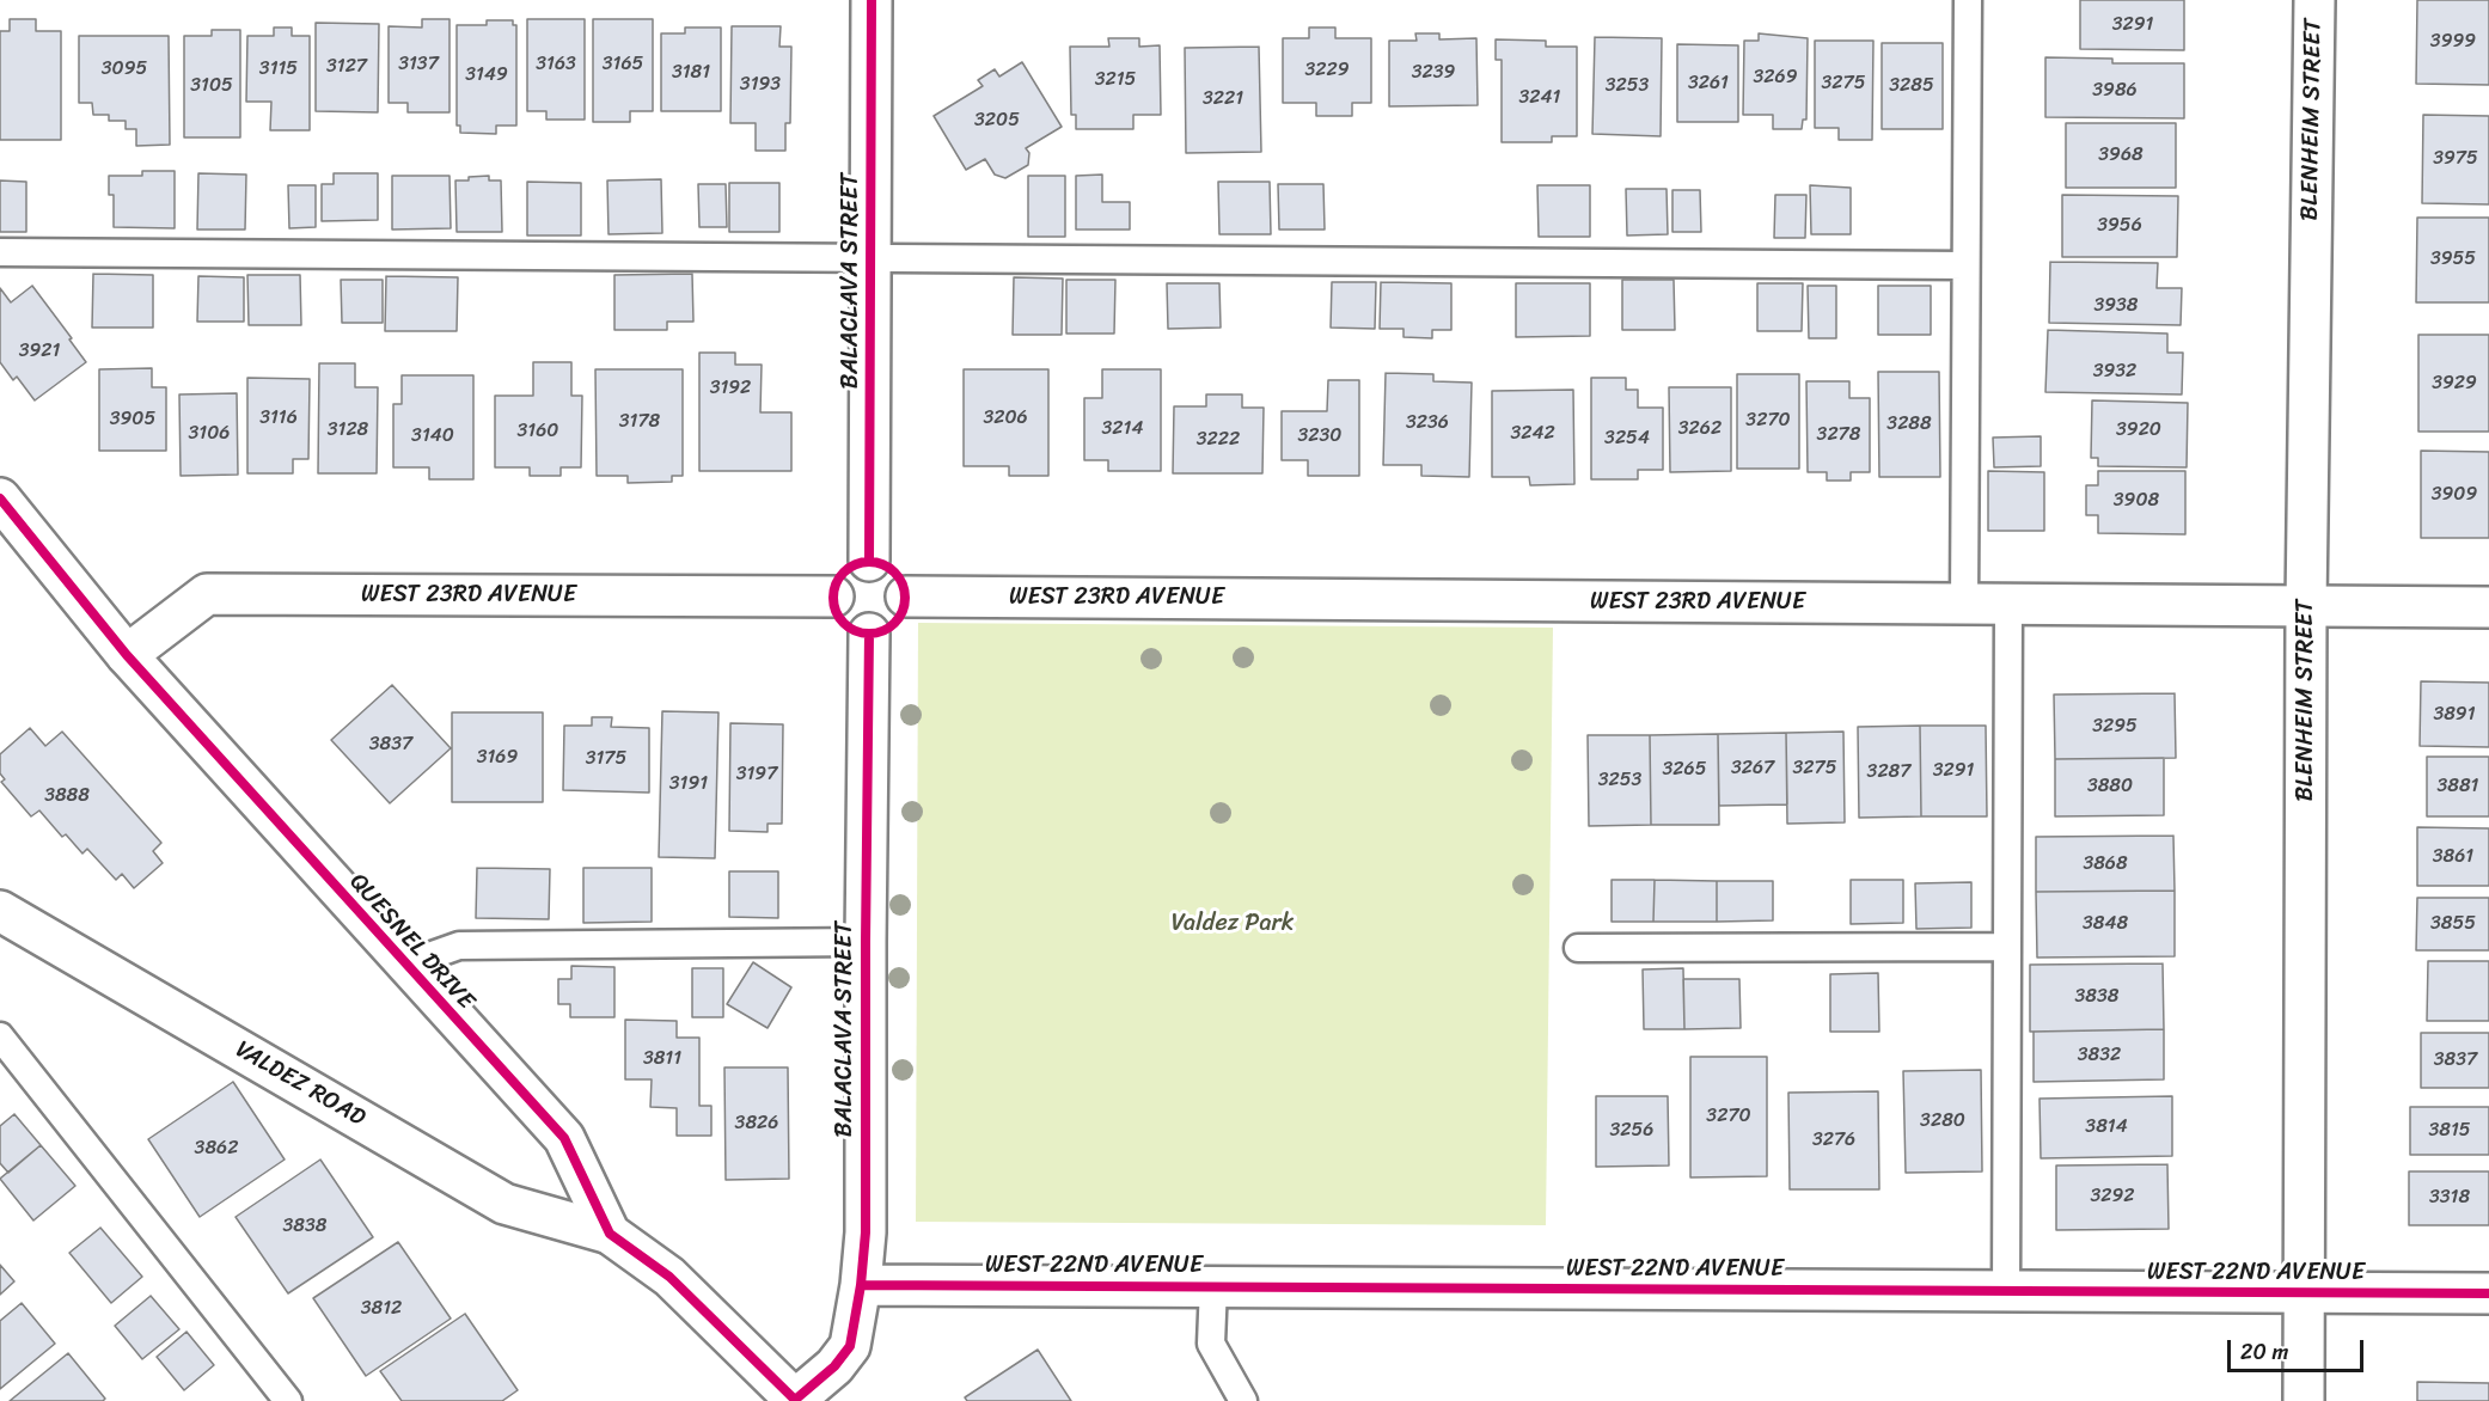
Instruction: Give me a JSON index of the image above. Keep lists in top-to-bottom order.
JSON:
{
  "streets": {
    "street": [
      "BLENHEIM STREET",
      "BALACLAVA STREET",
      "WEST 23RD AVENUE",
      "QUESNEL DRIVE",
      "VALDEZ ROAD",
      "WEST 22ND AVENUE"
    ]
  },
  "crossings": [
    ["BLENHEIM STREET", "WEST 23RD AVENUE"],
    ["BLENHEIM STREET", "WEST 22ND AVENUE"],
    ["BALACLAVA STREET", "WEST 23RD AVENUE"],
    ["BALACLAVA STREET", "QUESNEL DRIVE"],
    ["BALACLAVA STREET", "WEST 22ND AVENUE"],
    ["WEST 23RD AVENUE", "QUESNEL DRIVE"],
    ["QUESNEL DRIVE", "VALDEZ ROAD"]
  ],
  "parks": ["Valdez Park"],
  "house_numbers": [
    "3291",
    "3999",
    "3137",
    "3163",
    "3165",
    "3127",
    "3095",
    "3115",
    "3229",
    "3181",
    "3239",
    "3149",
    "3269",
    "3215",
    "3261",
    "3275",
    "3193",
    "3105",
    "3253",
    "3285",
    "3986",
    "3241",
    "3221",
    "3205",
    "3968",
    "3975",
    "3956",
    "3955",
    "3938",
    "3921",
    "3932",
    "3929",
    "3192",
    "3116",
    "3206",
    "3905",
    "3270",
    "3178",
    "3236",
    "3288",
    "3214",
    "3262",
    "3128",
    "3920",
    "3160",
    "3106",
    "3242",
    "3278",
    "3140",
    "3230",
    "3254",
    "3222",
    "3909",
    "3908",
    "3891",
    "3295",
    "3837",
    "3169",
    "3175",
    "3267",
    "3275",
    "3265",
    "3291",
    "3287",
    "3197",
    "3253",
    "3191",
    "3880",
    "3881",
    "3888",
    "3861",
    "3868",
    "3848",
    "3855",
    "3838",
    "3832",
    "3811",
    "3837",
    "3270",
    "3280",
    "3826",
    "3814",
    "3256",
    "3815",
    "3276",
    "3862",
    "3292",
    "3318",
    "3838",
    "3812"
  ],
  "scale_bar": "20 m"
}
